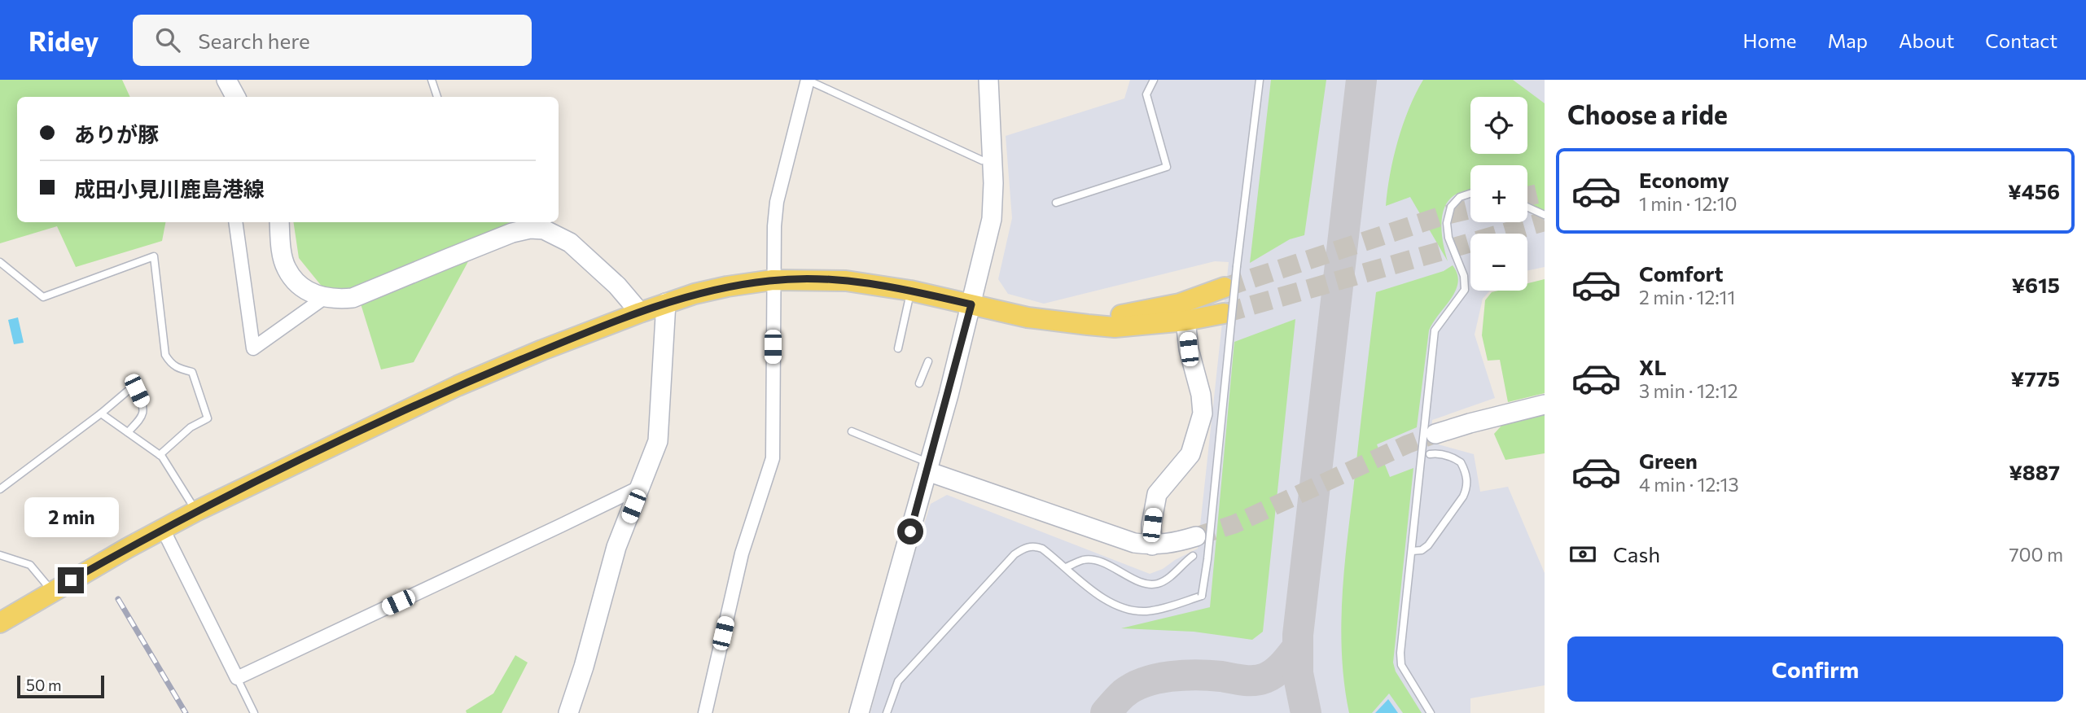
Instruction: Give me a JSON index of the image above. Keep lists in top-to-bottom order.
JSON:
{
  "scale_bar": "50 m",
  "page": {
    "header": "Ridey",
    "search": "Search here",
    "nav": [
      "Home",
      "Map",
      "About",
      "Contact"
    ],
    "heading": "Choose a ride",
    "map_buttons": ["+", "−"],
    "banner": ["ありが豚", "成田小見川鹿島港線"],
    "list": [
      {
        "name": "Economy",
        "note": "1 min · 12:10",
        "value": "¥456"
      },
      {
        "name": "Comfort",
        "note": "2 min · 12:11",
        "value": "¥615"
      },
      {
        "name": "XL",
        "note": "3 min · 12:12",
        "value": "¥775"
      },
      {
        "name": "Green",
        "note": "4 min · 12:13",
        "value": "¥887"
      }
    ],
    "bubble": "2 min",
    "pay": ["Cash", "700 m"],
    "buttons": "Confirm",
    "scale": "50 m"
  }
}
